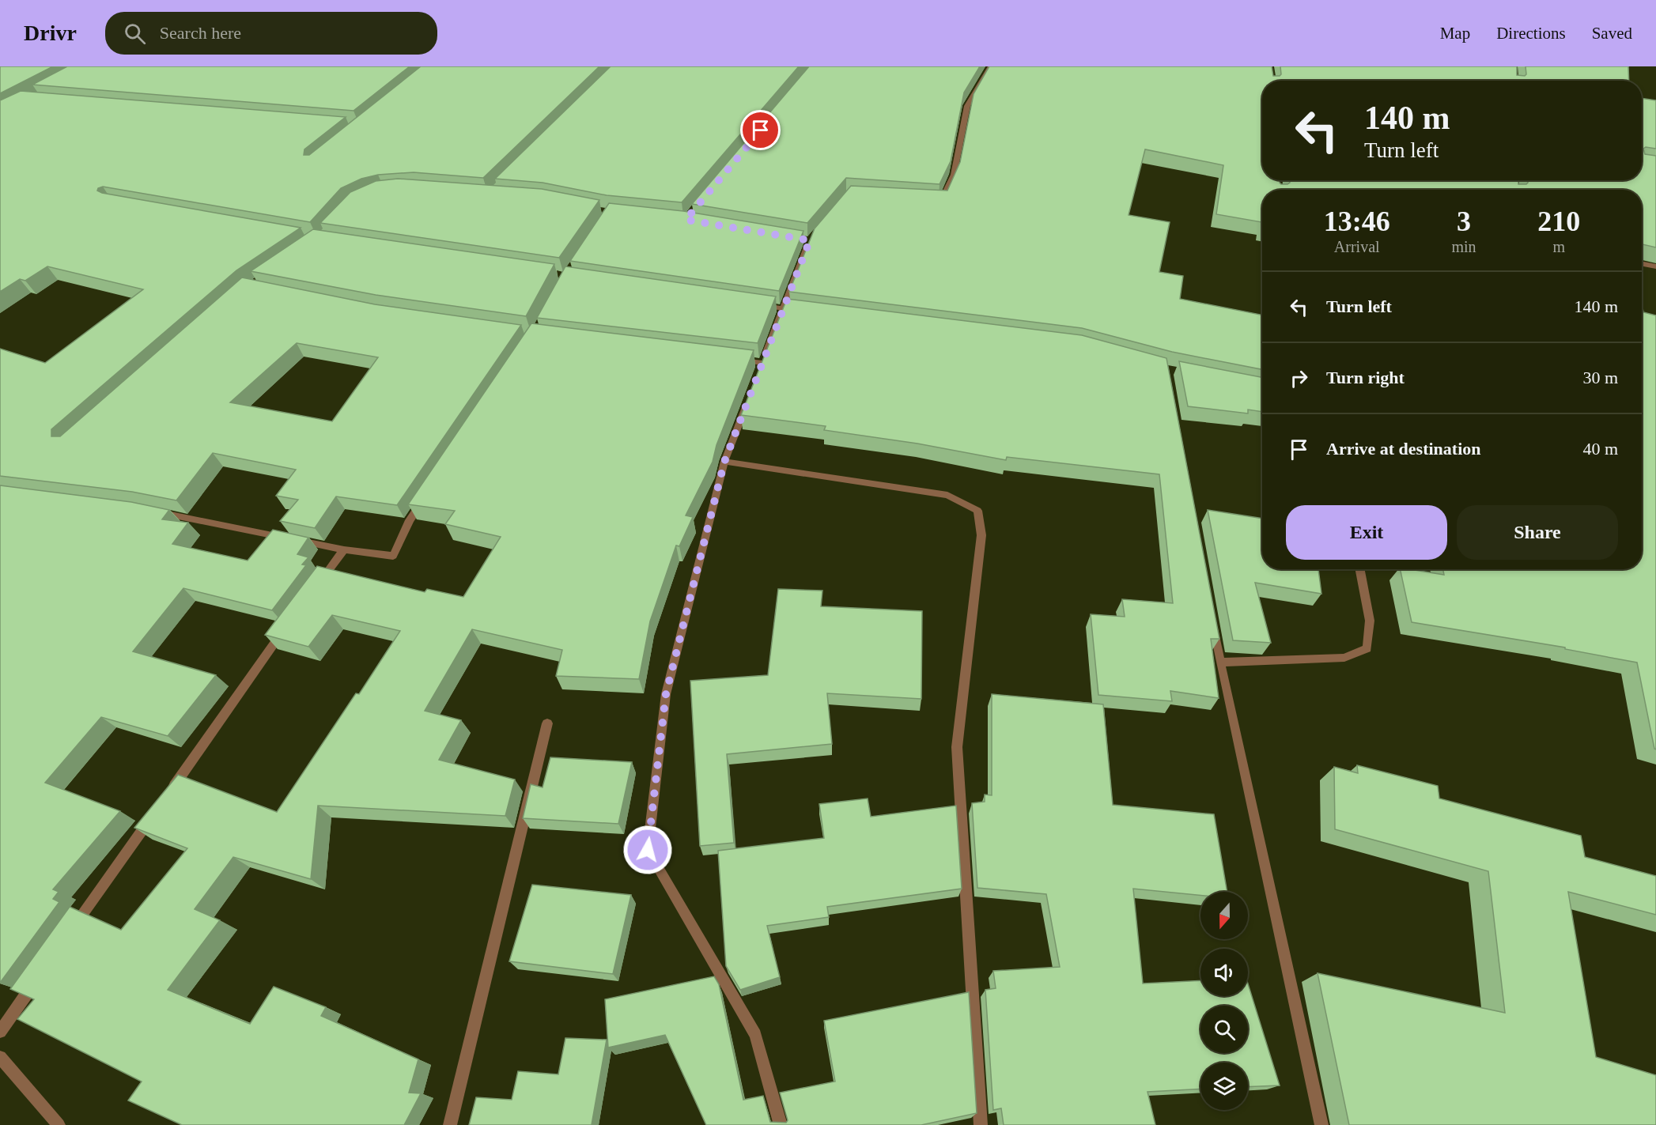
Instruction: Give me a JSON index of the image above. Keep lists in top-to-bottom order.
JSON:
{
  "north": "bottom",
  "page": {
    "header": "Drivr",
    "search": "Search here",
    "nav": ["Map", "Directions", "Saved"],
    "turn": ["140 m", "Turn left"],
    "eta": [
      "13:46",
      "Arrival",
      "3",
      "min",
      "210",
      "m"
    ],
    "list": [
      {
        "name": "Turn left",
        "value": "140 m"
      },
      {
        "name": "Turn right",
        "value": "30 m"
      },
      {
        "name": "Arrive at destination",
        "value": "40 m"
      }
    ],
    "buttons": ["Exit", "Share"]
  }
}
